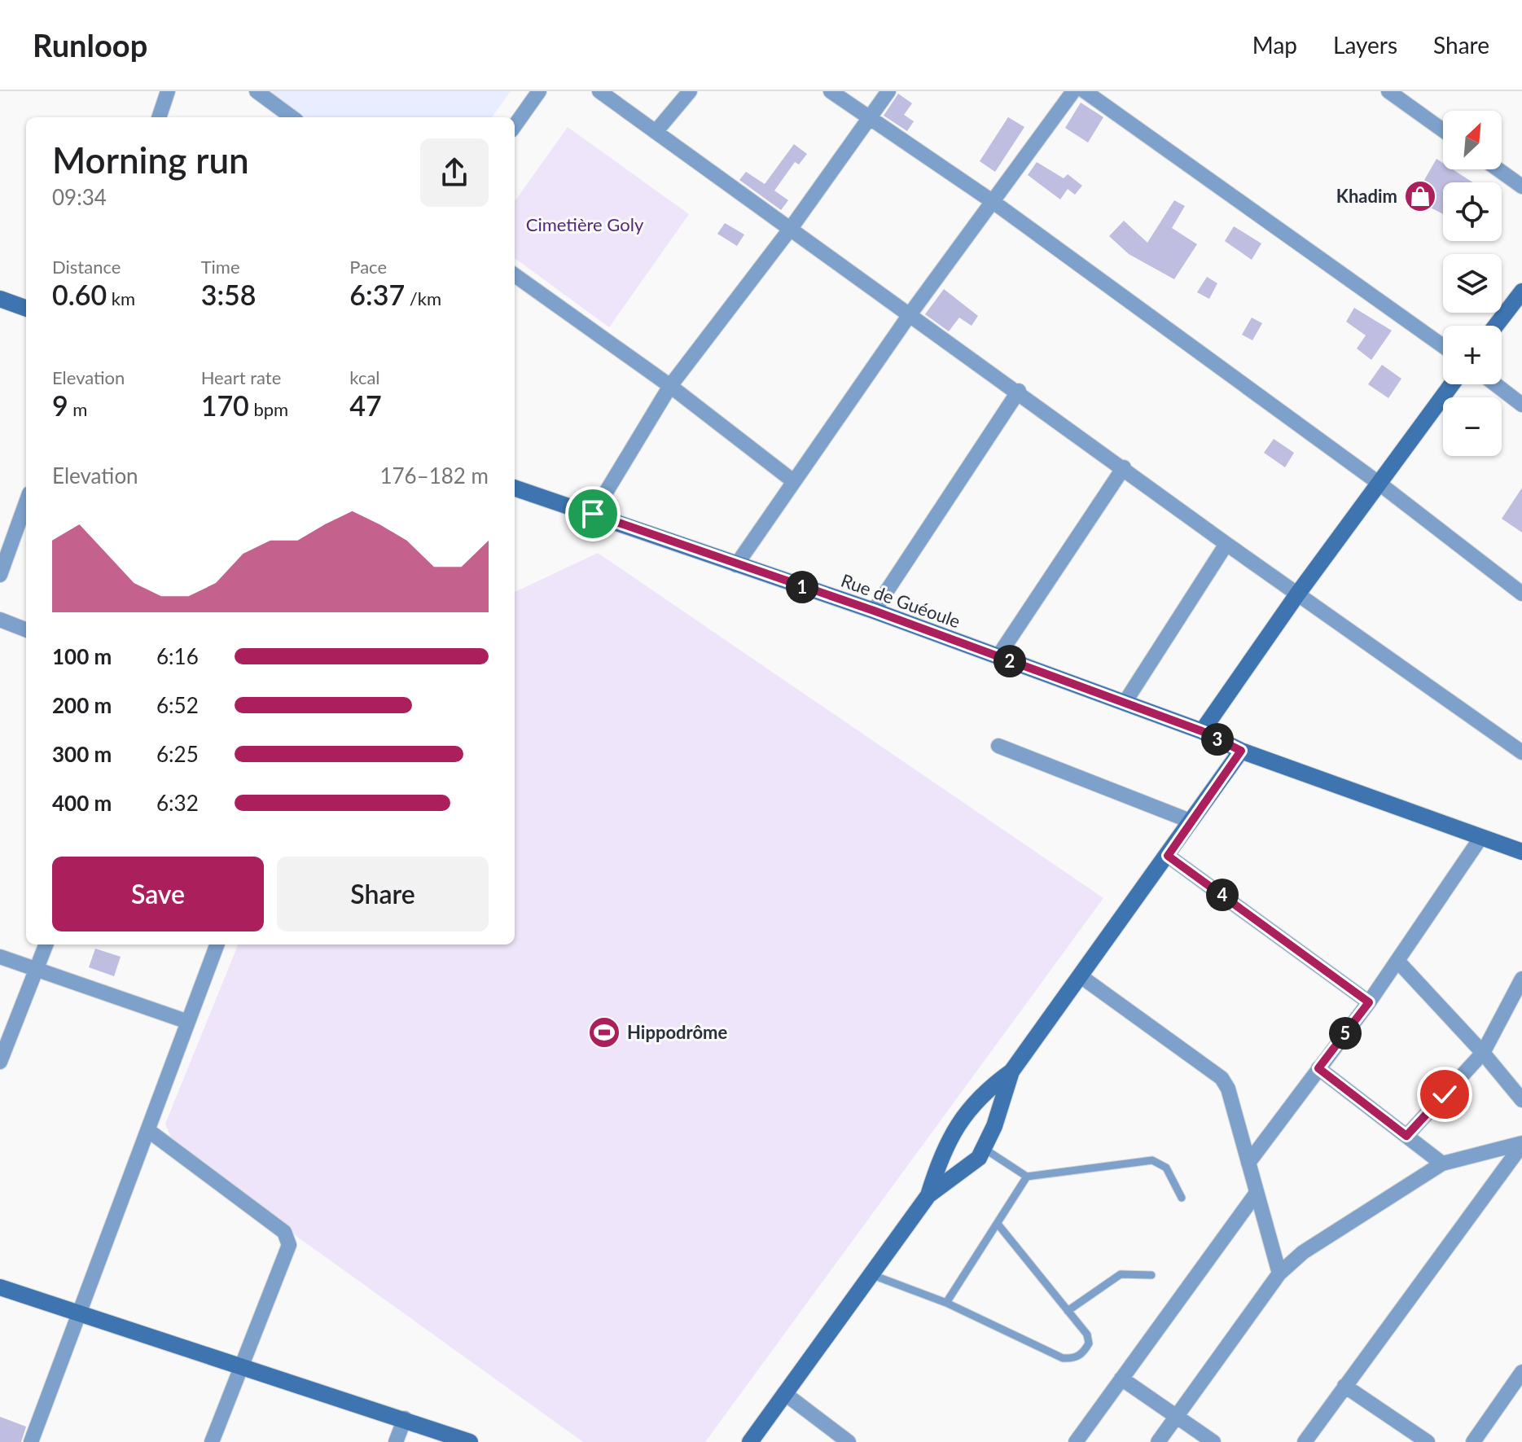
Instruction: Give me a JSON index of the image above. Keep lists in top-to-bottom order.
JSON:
{
  "streets": {
    "main road": ["Rue de Guéoule"]
  },
  "parks": ["Cimetière Goly"],
  "places": {
    "shop": ["Khadim"],
    "sports": ["Hippodrôme"]
  },
  "north": "top right",
  "page": {
    "header": "Runloop",
    "nav": ["Map", "Layers", "Share"],
    "map_buttons": ["+", "−"],
    "heading": ["Morning run", "09:34"],
    "stats": [
      ["Distance", "0.60 km"],
      ["Time", "3:58"],
      ["Pace", "6:37 /km"],
      ["Elevation", "9 m"],
      ["Heart rate", "170 bpm"],
      ["kcal", "47"]
    ],
    "chart": ["Elevation", "176–182 m"],
    "pins": [
      "1",
      "2",
      "3",
      "4",
      "5"
    ],
    "list": [
      {
        "name": "100 m",
        "note": "6:16"
      },
      {
        "name": "200 m",
        "note": "6:52"
      },
      {
        "name": "300 m",
        "note": "6:25"
      },
      {
        "name": "400 m",
        "note": "6:32"
      }
    ],
    "buttons": ["Save", "Share"]
  }
}
